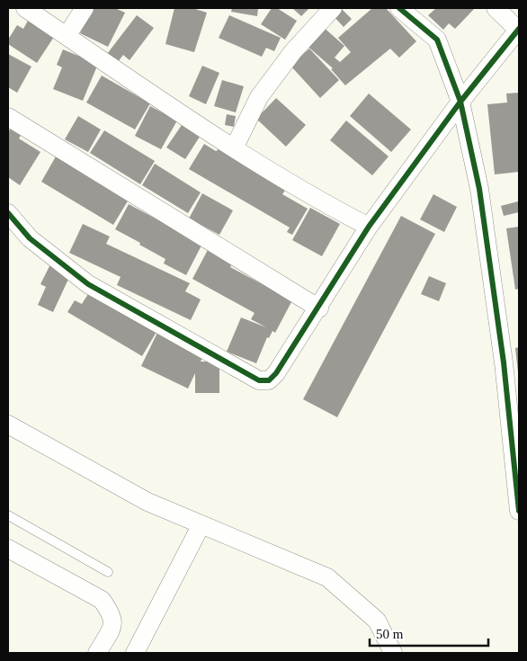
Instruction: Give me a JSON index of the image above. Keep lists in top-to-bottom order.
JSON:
{
  "scale_bar": "50 m"
}
